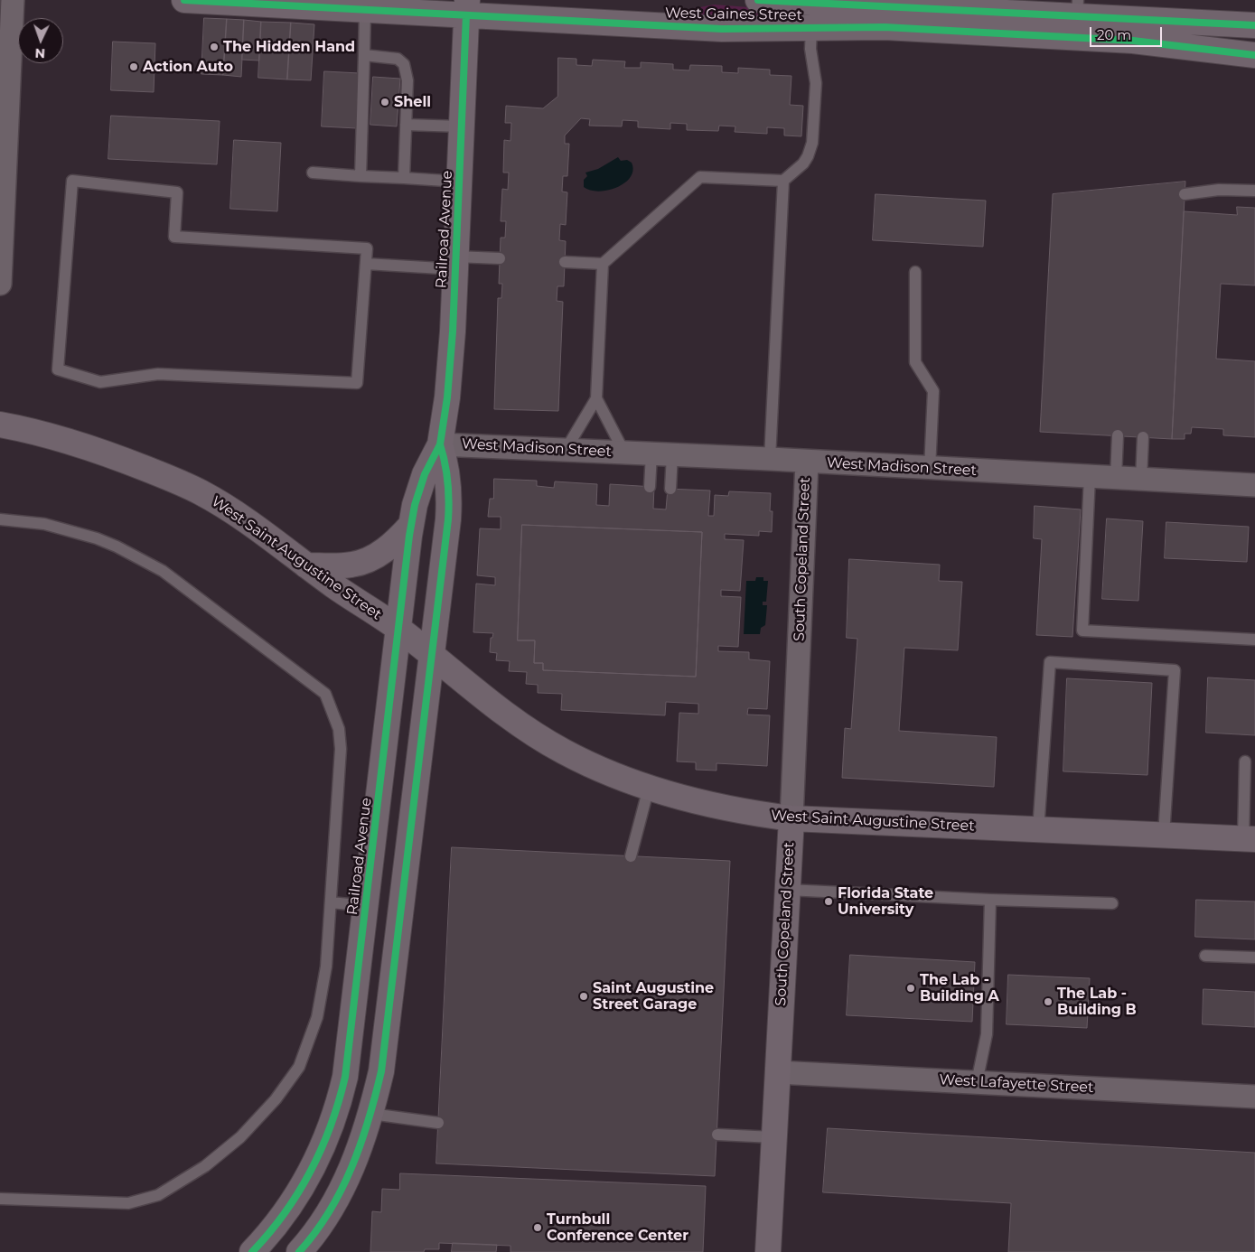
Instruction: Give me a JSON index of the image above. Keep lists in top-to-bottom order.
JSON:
{
  "streets": {
    "street": [
      "West Gaines Street",
      "Railroad Avenue",
      "West Madison Street",
      "West Saint Augustine Street",
      "South Copeland Street",
      "West Lafayette Street"
    ]
  },
  "crossings": [
    ["West Gaines Street", "Railroad Avenue"],
    ["Railroad Avenue", "West Madison Street"],
    ["Railroad Avenue", "West Saint Augustine Street"],
    ["West Madison Street", "South Copeland Street"],
    ["West Saint Augustine Street", "South Copeland Street"],
    ["South Copeland Street", "West Lafayette Street"]
  ],
  "places": [
    "The Hidden Hand",
    "Action Auto",
    "Shell",
    "Florida State University",
    "The Lab - Building A",
    "Saint Augustine Street Garage",
    "The Lab - Building B",
    "Turnbull Conference Center"
  ],
  "scale_bar": "20 m",
  "north": "bottom"
}
